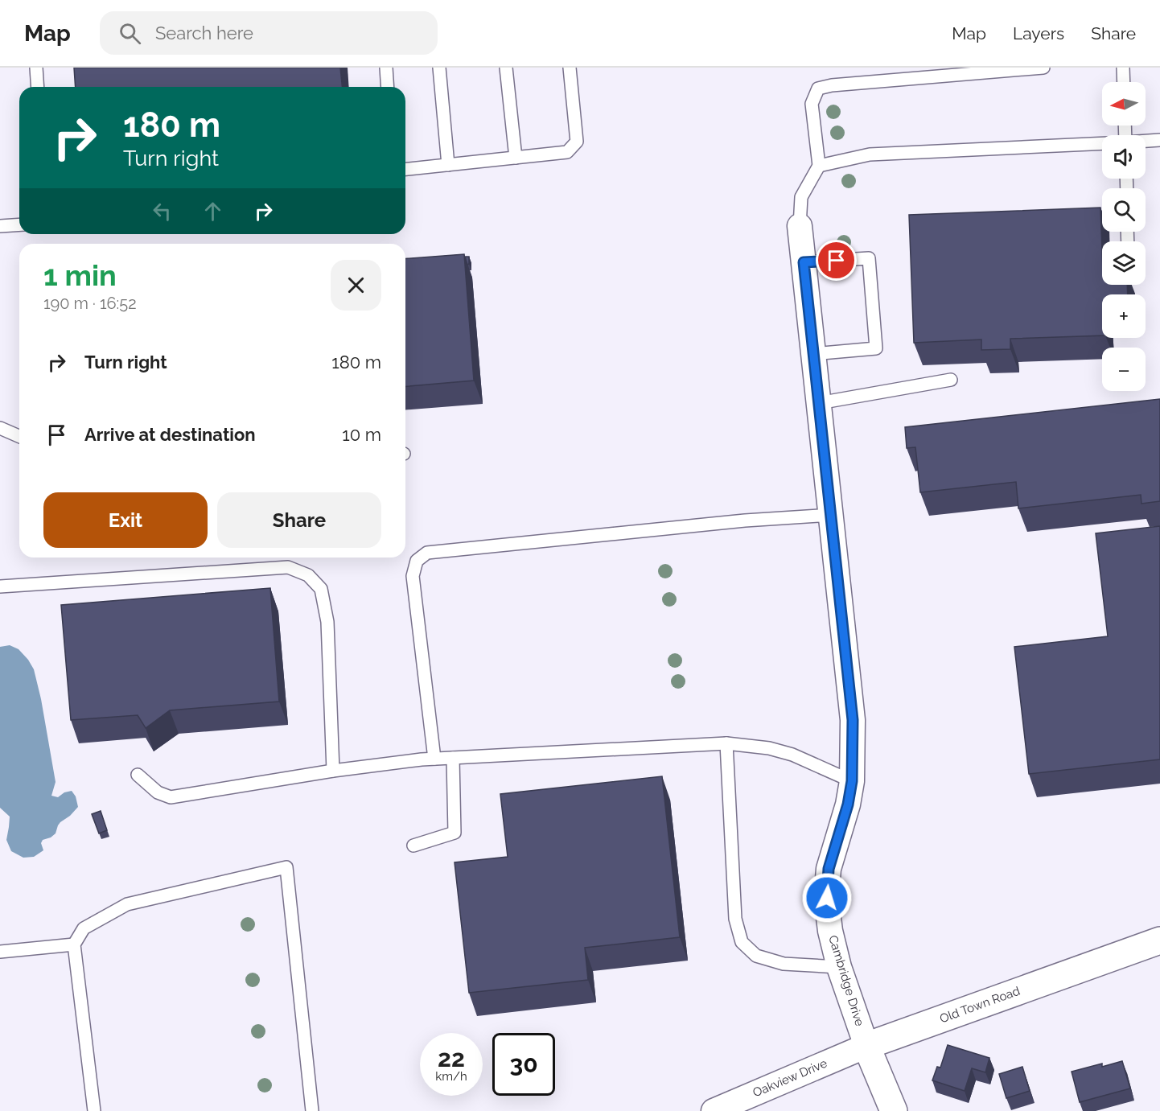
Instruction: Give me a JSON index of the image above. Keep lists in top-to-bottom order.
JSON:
{
  "streets": {
    "main road": ["Old Town Road"],
    "street": ["Cambridge Drive", "Oakview Drive"]
  },
  "crossings": [
    ["Cambridge Drive", "Old Town Road"],
    ["Cambridge Drive", "Oakview Drive"],
    ["Old Town Road", "Oakview Drive"]
  ],
  "north": "left",
  "page": {
    "header": "Map",
    "search": "Search here",
    "nav": ["Map", "Layers", "Share"],
    "map_buttons": ["+", "−"],
    "turn": ["180 m", "Turn right"],
    "heading": ["1 min", "190 m · 16:52"],
    "list": [
      {
        "name": "Turn right",
        "value": "180 m"
      },
      {
        "name": "Arrive at destination",
        "value": "10 m"
      }
    ],
    "buttons": ["Exit", "Share"],
    "speed": "22 km/h",
    "limit": "30"
  }
}
